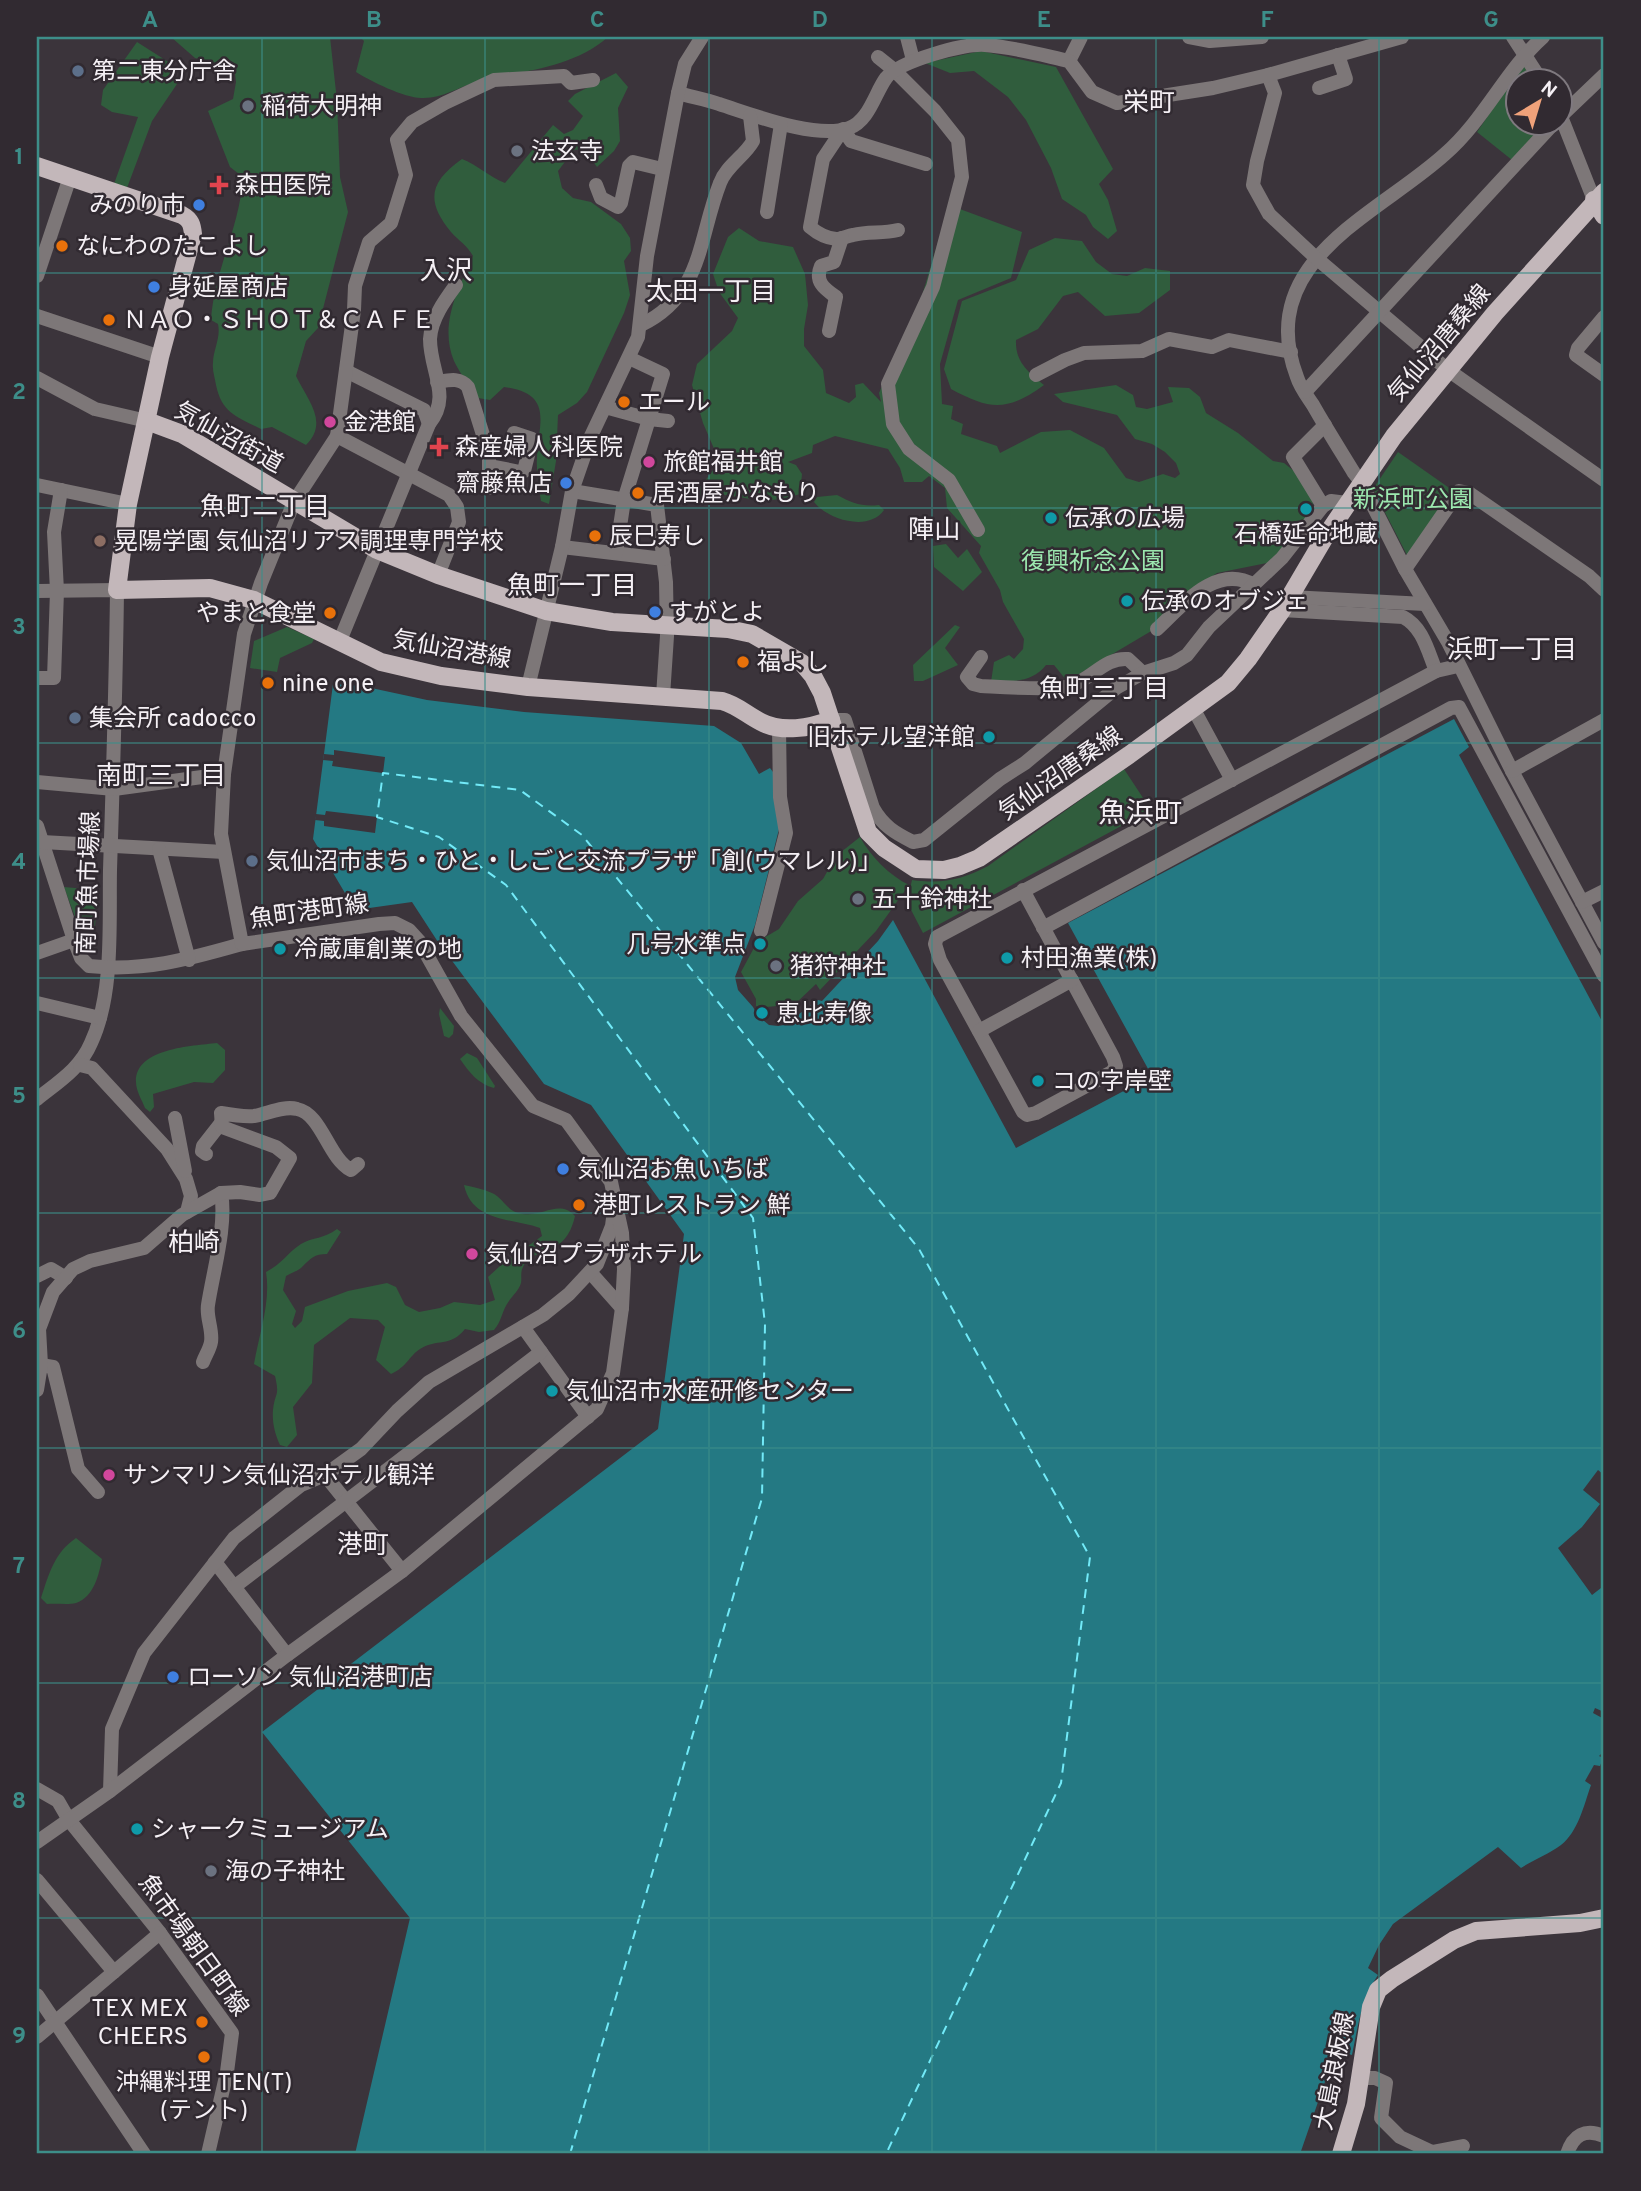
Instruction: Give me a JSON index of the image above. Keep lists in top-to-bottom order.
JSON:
{
  "streets": {
    "main road": [
      "気仙沼唐桑線",
      "気仙沼街道",
      "気仙沼港線",
      "大島浪板線"
    ],
    "street": ["南町魚市場線", "魚町港町線", "魚市場朝日町線"]
  },
  "crossings": [
    ["気仙沼唐桑線", "気仙沼街道"],
    ["気仙沼唐桑線", "気仙沼港線"],
    ["気仙沼街道", "魚町港町線"],
    ["気仙沼港線", "南町魚市場線"],
    ["気仙沼港線", "魚町港町線"]
  ],
  "districts": [
    "栄町",
    "入沢",
    "太田一丁目",
    "魚町二丁目",
    "陣山",
    "魚町一丁目",
    "浜町一丁目",
    "魚町三丁目",
    "南町三丁目",
    "魚浜町",
    "柏崎",
    "港町"
  ],
  "parks": ["新浜町公園", "復興祈念公園"],
  "places": {
    "other": [
      "第二東分庁舎",
      "稲荷大明神",
      "法玄寺",
      "みのり市",
      "なにわのたこよし",
      "身延屋商店",
      "ＮＡＯ・ＳＨＯＴ＆ＣＡＦＥ",
      "エール",
      "金港館",
      "旅館福井館",
      "齋藤魚店",
      "居酒屋かなもり",
      "石橋延命地蔵",
      "伝承の広場",
      "辰巳寿し",
      "晃陽学園 気仙沼リアス調理専門学校",
      "伝承のオブジェ",
      "すがとよ",
      "やまと食堂",
      "福よし",
      "nine one",
      "集会所 cadocco",
      "旧ホテル望洋館",
      "気仙沼市まち・ひと・しごと交流プラザ「創(ウマレル)」",
      "五十鈴神社",
      "几号水準点",
      "冷蔵庫創業の地",
      "村田漁業(株)",
      "猪狩神社",
      "恵比寿像",
      "コの字岸壁",
      "気仙沼お魚いちば",
      "港町レストラン 鮮",
      "気仙沼プラザホテル",
      "気仙沼市水産研修センター",
      "サンマリン気仙沼ホテル観洋",
      "ローソン 気仙沼港町店",
      "シャークミュージアム",
      "海の子神社",
      "TEX MEX CHEERS",
      "沖縄料理 TEN(T) (テント)"
    ],
    "health": ["森田医院", "森産婦人科医院"]
  },
  "north": "top right",
  "grid": {
    "columns": [
      "A",
      "B",
      "C",
      "D",
      "E",
      "F",
      "G"
    ],
    "rows": [
      "1",
      "2",
      "3",
      "4",
      "5",
      "6",
      "7",
      "8",
      "9"
    ]
  }
}
